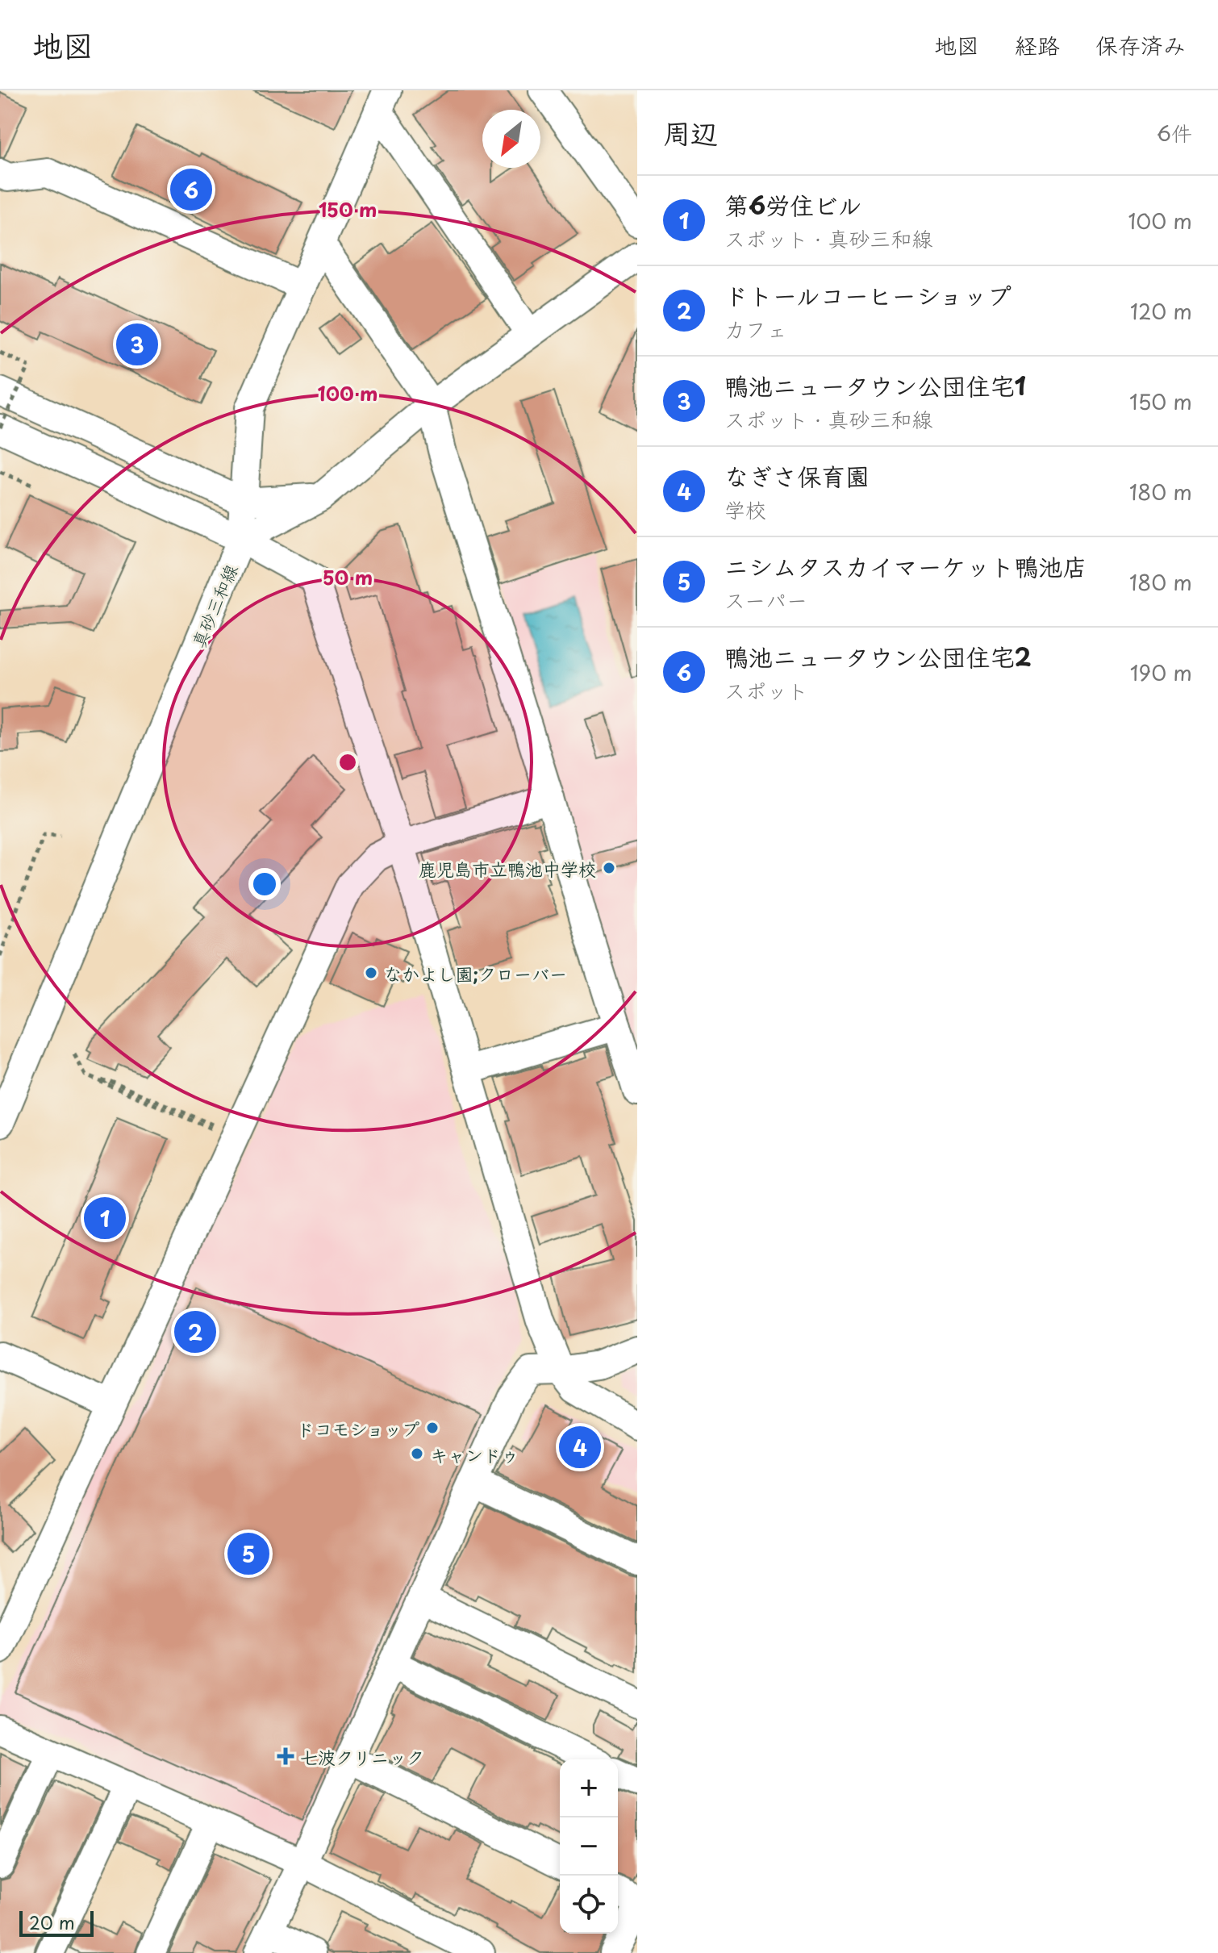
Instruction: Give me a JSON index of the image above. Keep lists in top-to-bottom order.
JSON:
{
  "streets": {
    "street": ["真砂三和線"]
  },
  "places": {
    "other": [
      "鹿児島市立鴨池中学校",
      "なかよし園;クローバー",
      "ドコモショップ",
      "キャンドゥ"
    ],
    "health": ["七波クリニック"]
  },
  "scale_bar": "20 m",
  "north": "bottom left",
  "page": {
    "header": "地図",
    "nav": ["地図", "経路", "保存済み"],
    "heading": ["周辺", "6件"],
    "pins": [
      "6",
      "3",
      "1",
      "2",
      "4",
      "5"
    ],
    "list": [
      {
        "mark": "1",
        "name": "第6労住ビル",
        "note": "スポット · 真砂三和線",
        "value": "100 m"
      },
      {
        "mark": "2",
        "name": "ドトールコーヒーショップ",
        "note": "カフェ",
        "value": "120 m"
      },
      {
        "mark": "3",
        "name": "鴨池ニュータウン公団住宅1",
        "note": "スポット · 真砂三和線",
        "value": "150 m"
      },
      {
        "mark": "4",
        "name": "なぎさ保育園",
        "note": "学校",
        "value": "180 m"
      },
      {
        "mark": "5",
        "name": "ニシムタスカイマーケット鴨池店",
        "note": "スーパー",
        "value": "180 m"
      },
      {
        "mark": "6",
        "name": "鴨池ニュータウン公団住宅2",
        "note": "スポット",
        "value": "190 m"
      }
    ],
    "map_buttons": ["+", "−"],
    "scale": "20 m"
  },
  "rings": ["150 m", "100 m", "50 m"]
}
